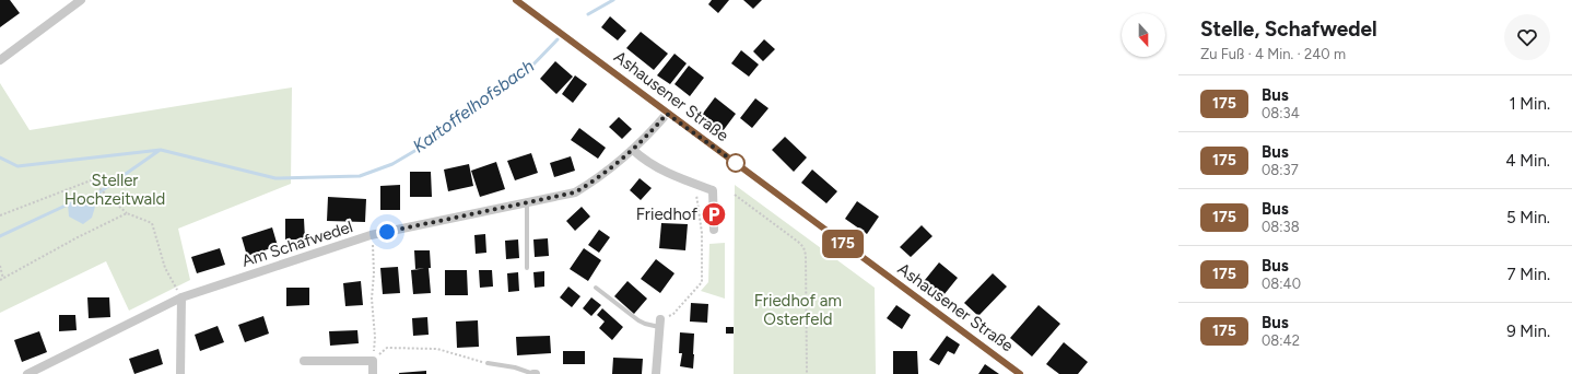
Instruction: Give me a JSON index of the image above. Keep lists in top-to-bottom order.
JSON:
{
  "streets": {
    "street": ["Ashausener Straße", "Am Schafwedel"]
  },
  "crossings": [
    ["Ashausener Straße", "Am Schafwedel"]
  ],
  "water": ["Kartoffelhofsbach"],
  "parks": ["Steller Hochzeitwald", "Friedhof am Osterfeld"],
  "places": {
    "parking": ["Friedhof"]
  },
  "lines": ["bus line 175"],
  "north": "bottom",
  "page": {
    "on_map": "175",
    "heading": ["Stelle, Schafwedel", "Zu Fuß · 4 Min. · 240 m"],
    "list": [
      {
        "mark": "175",
        "name": "Bus",
        "note": "08:34",
        "value": "1 Min."
      },
      {
        "mark": "175",
        "name": "Bus",
        "note": "08:37",
        "value": "4 Min."
      },
      {
        "mark": "175",
        "name": "Bus",
        "note": "08:38",
        "value": "5 Min."
      },
      {
        "mark": "175",
        "name": "Bus",
        "note": "08:40",
        "value": "7 Min."
      },
      {
        "mark": "175",
        "name": "Bus",
        "note": "08:42",
        "value": "9 Min."
      }
    ]
  }
}
